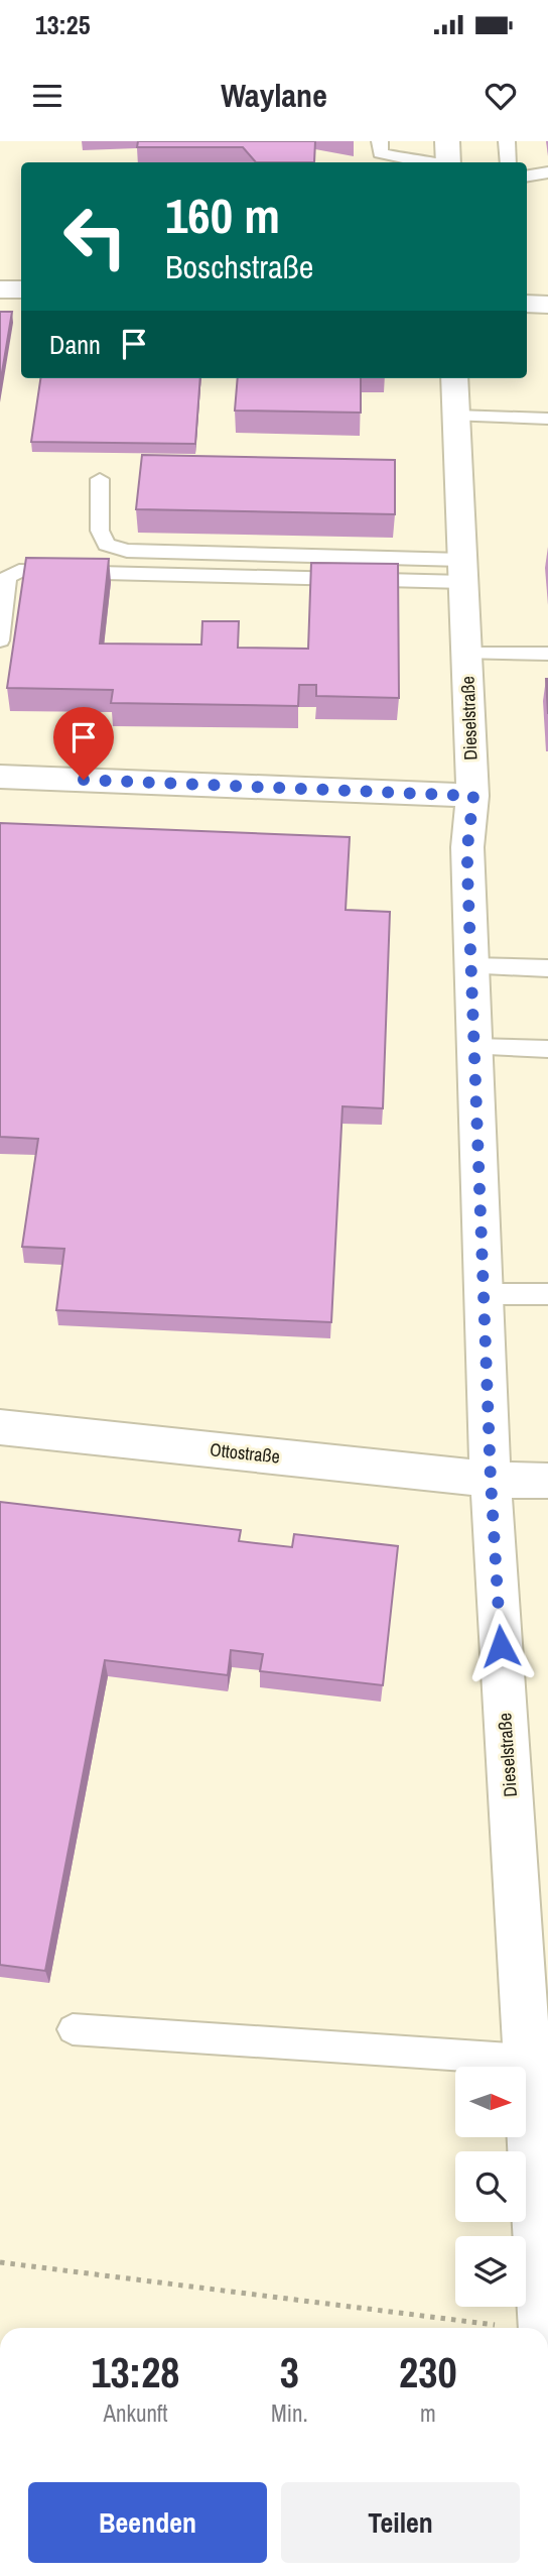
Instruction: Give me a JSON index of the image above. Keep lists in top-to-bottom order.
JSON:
{
  "streets": {
    "street": ["Dieselstraße", "Ottostraße"]
  },
  "crossings": [
    ["Dieselstraße", "Ottostraße"]
  ],
  "north": "right",
  "page": {
    "status": "13:25",
    "header": "Waylane",
    "turn": ["160 m", "Boschstraße"],
    "then": "Dann",
    "eta": [
      "13:28",
      "Ankunft",
      "3",
      "Min.",
      "230",
      "m"
    ],
    "buttons": ["Beenden", "Teilen"]
  }
}
